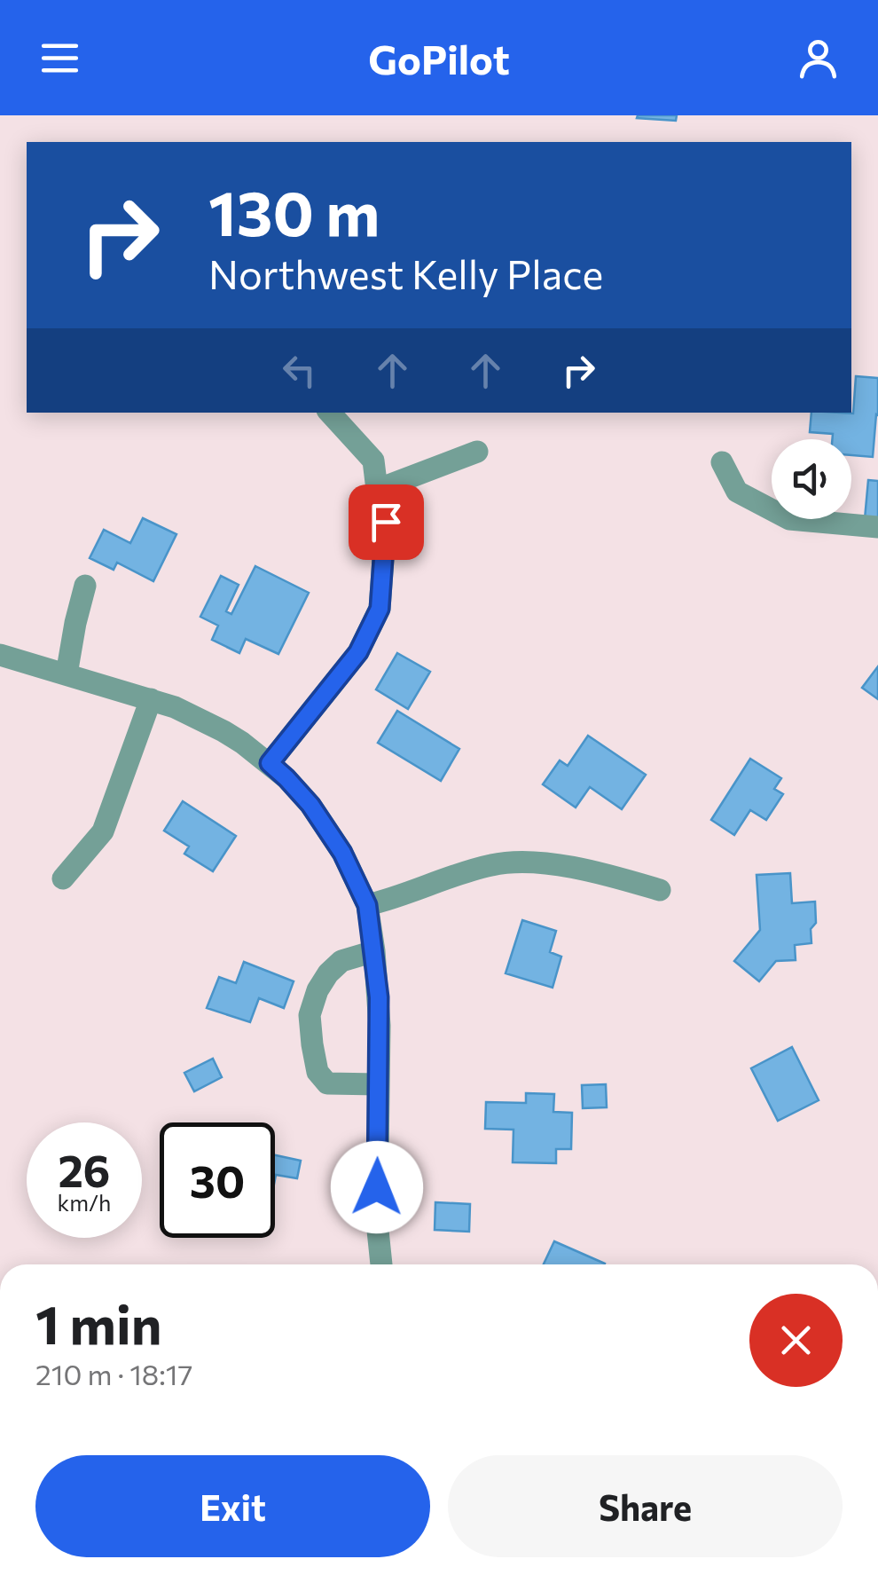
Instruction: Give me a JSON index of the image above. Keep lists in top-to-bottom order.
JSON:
{
  "page": {
    "header": "GoPilot",
    "turn": ["130 m", "Northwest Kelly Place"],
    "speed": "26 km/h",
    "limit": "30",
    "heading": ["1 min", "210 m · 18:17"],
    "buttons": ["Exit", "Share"]
  }
}
